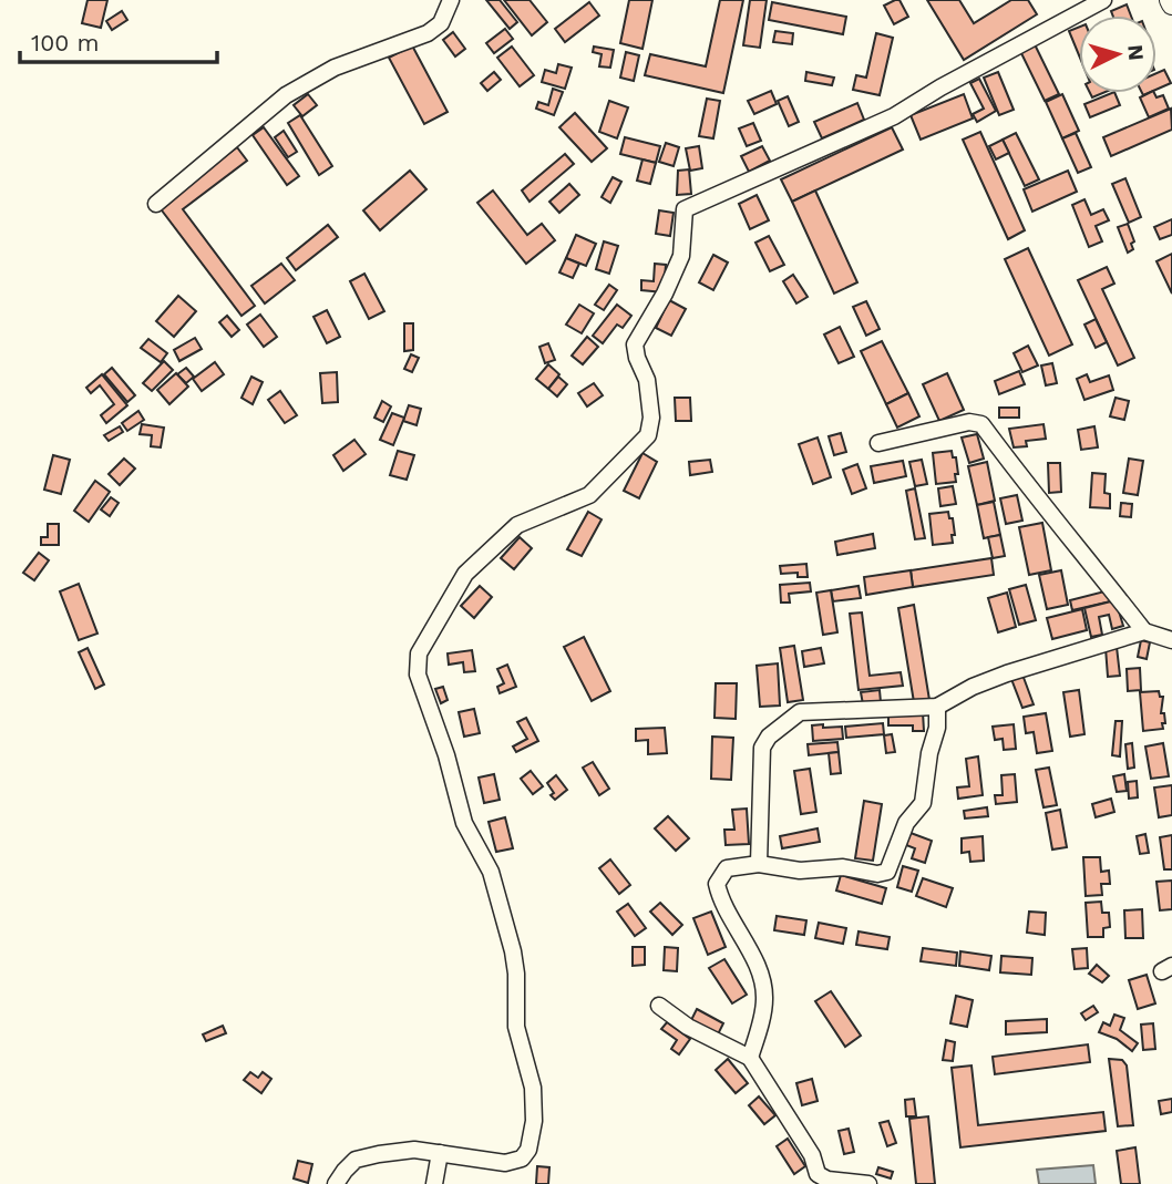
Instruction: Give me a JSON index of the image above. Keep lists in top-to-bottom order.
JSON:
{
  "scale_bar": "100 m",
  "north": "right"
}
